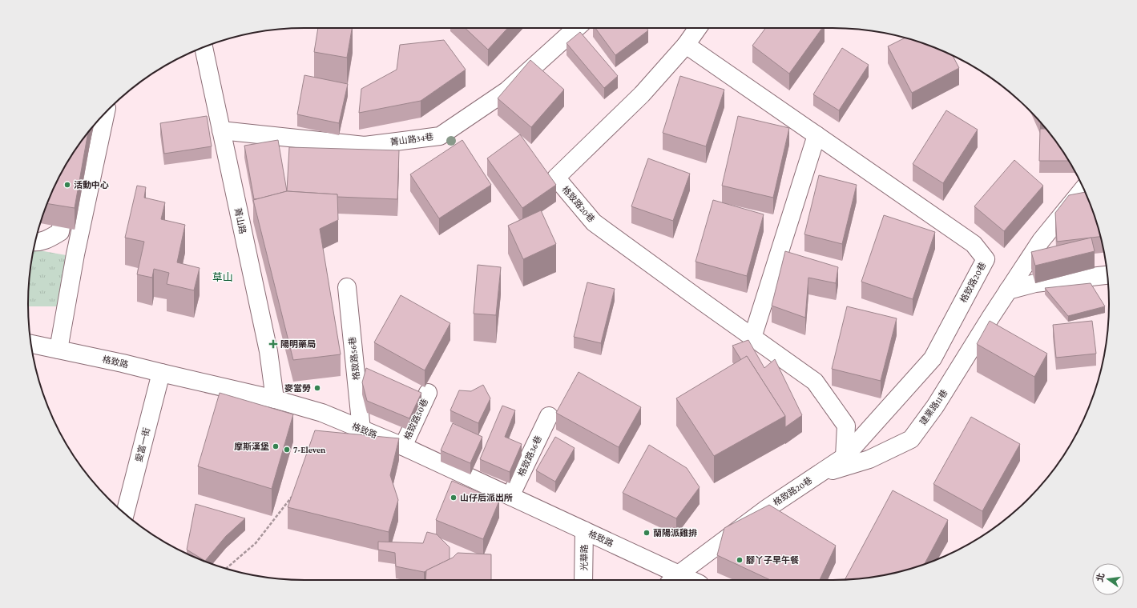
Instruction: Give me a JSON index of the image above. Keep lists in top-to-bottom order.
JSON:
{
  "streets": {
    "street": [
      "菁山路34巷",
      "格致路20巷",
      "菁山路",
      "格致路56巷",
      "格致路",
      "建業路11巷",
      "格致路50巷",
      "愛富一街",
      "格致路36巷",
      "光華路"
    ]
  },
  "crossings": [
    ["菁山路34巷", "菁山路"],
    ["格致路20巷", "格致路"],
    ["格致路20巷", "建業路11巷"],
    ["菁山路", "格致路"],
    ["格致路56巷", "格致路"],
    ["格致路", "格致路50巷"],
    ["格致路", "愛富一街"],
    ["格致路", "格致路36巷"],
    ["格致路", "光華路"]
  ],
  "districts": ["草山"],
  "places": {
    "other": [
      "活動中心",
      "麥當勞",
      "摩斯漢堡",
      "7-Eleven",
      "山仔后派出所",
      "蘭陽派雞排",
      "腳丫子早午餐"
    ],
    "health": ["陽明藥局"]
  },
  "north": "left"
}
